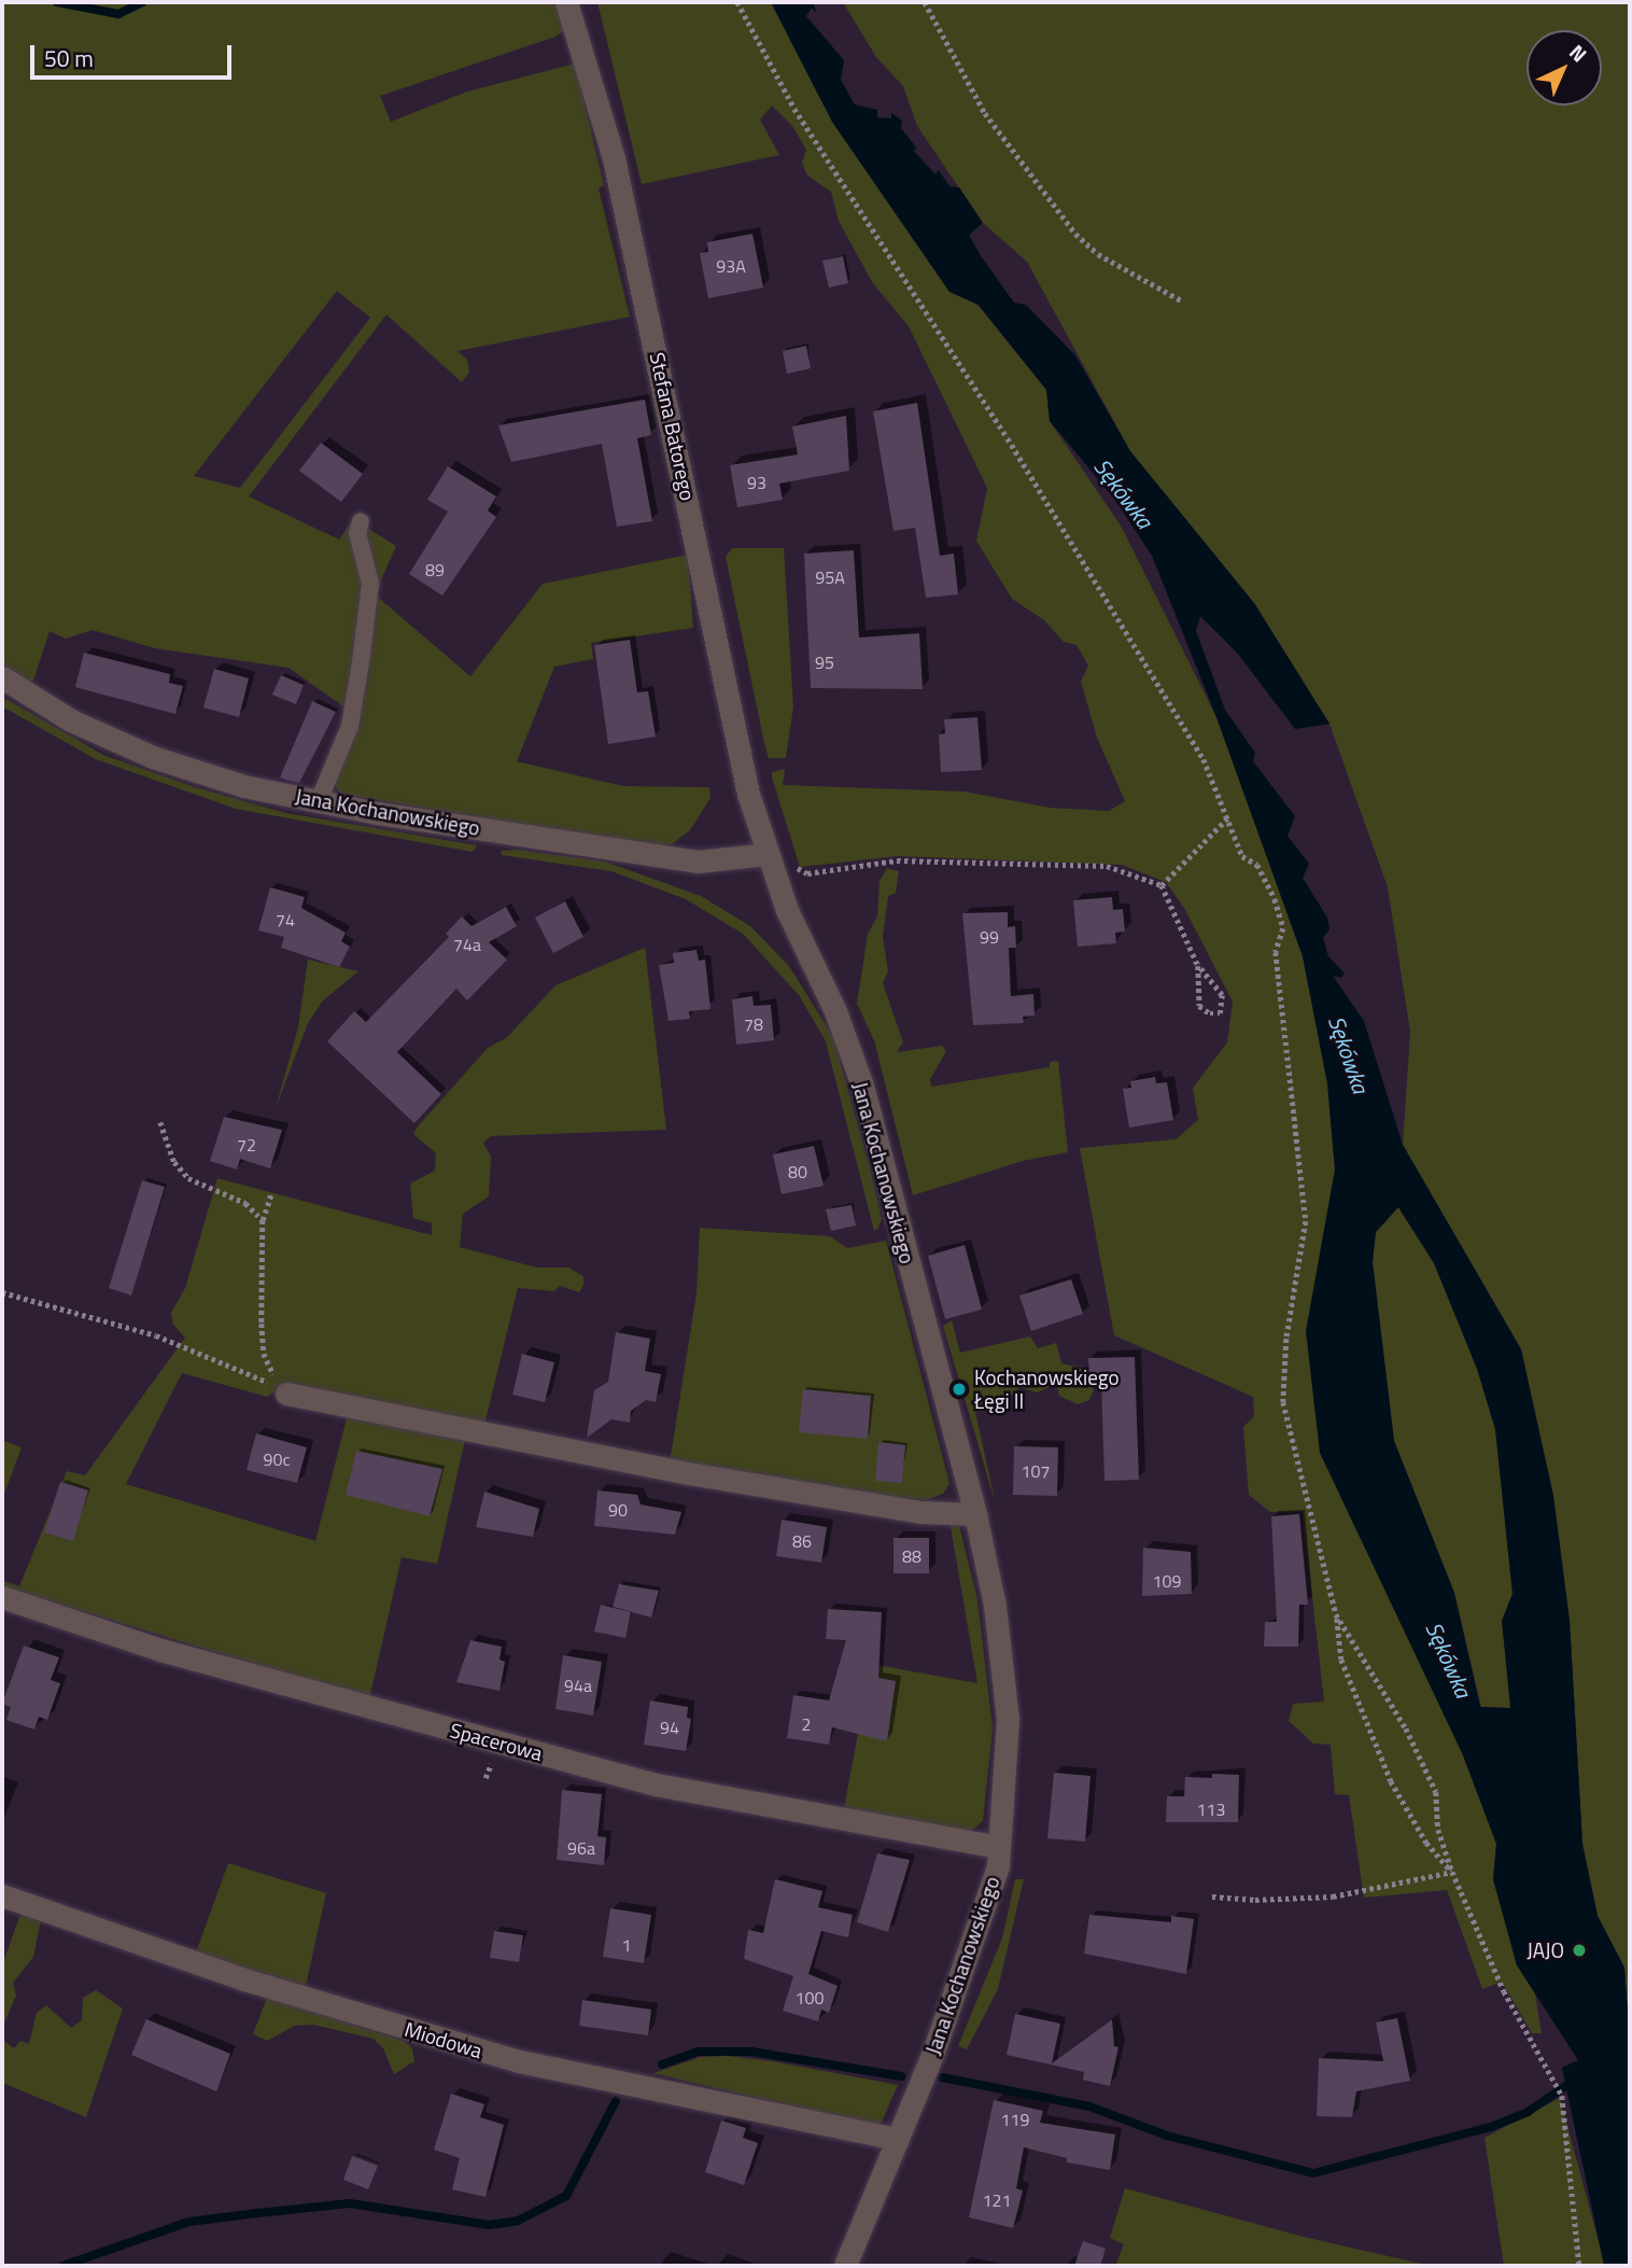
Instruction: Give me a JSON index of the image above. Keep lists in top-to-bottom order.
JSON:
{
  "streets": {
    "street": [
      "Stefana Batorego",
      "Jana Kochanowskiego",
      "Spacerowa",
      "Miodowa"
    ]
  },
  "crossings": [
    ["Stefana Batorego", "Jana Kochanowskiego"],
    ["Jana Kochanowskiego", "Spacerowa"],
    ["Jana Kochanowskiego", "Miodowa"]
  ],
  "water": ["Sękówka"],
  "places": ["Kochanowskiego Łęgi II", "JAJO"],
  "house_numbers": [
    "93A",
    "93",
    "89",
    "95A",
    "95",
    "74",
    "99",
    "74a",
    "78",
    "72",
    "80",
    "90c",
    "107",
    "90",
    "86",
    "88",
    "109",
    "94a",
    "2",
    "94",
    "113",
    "96a",
    "1",
    "100",
    "119",
    "121"
  ],
  "scale_bar": "50 m",
  "north": "top right"
}
